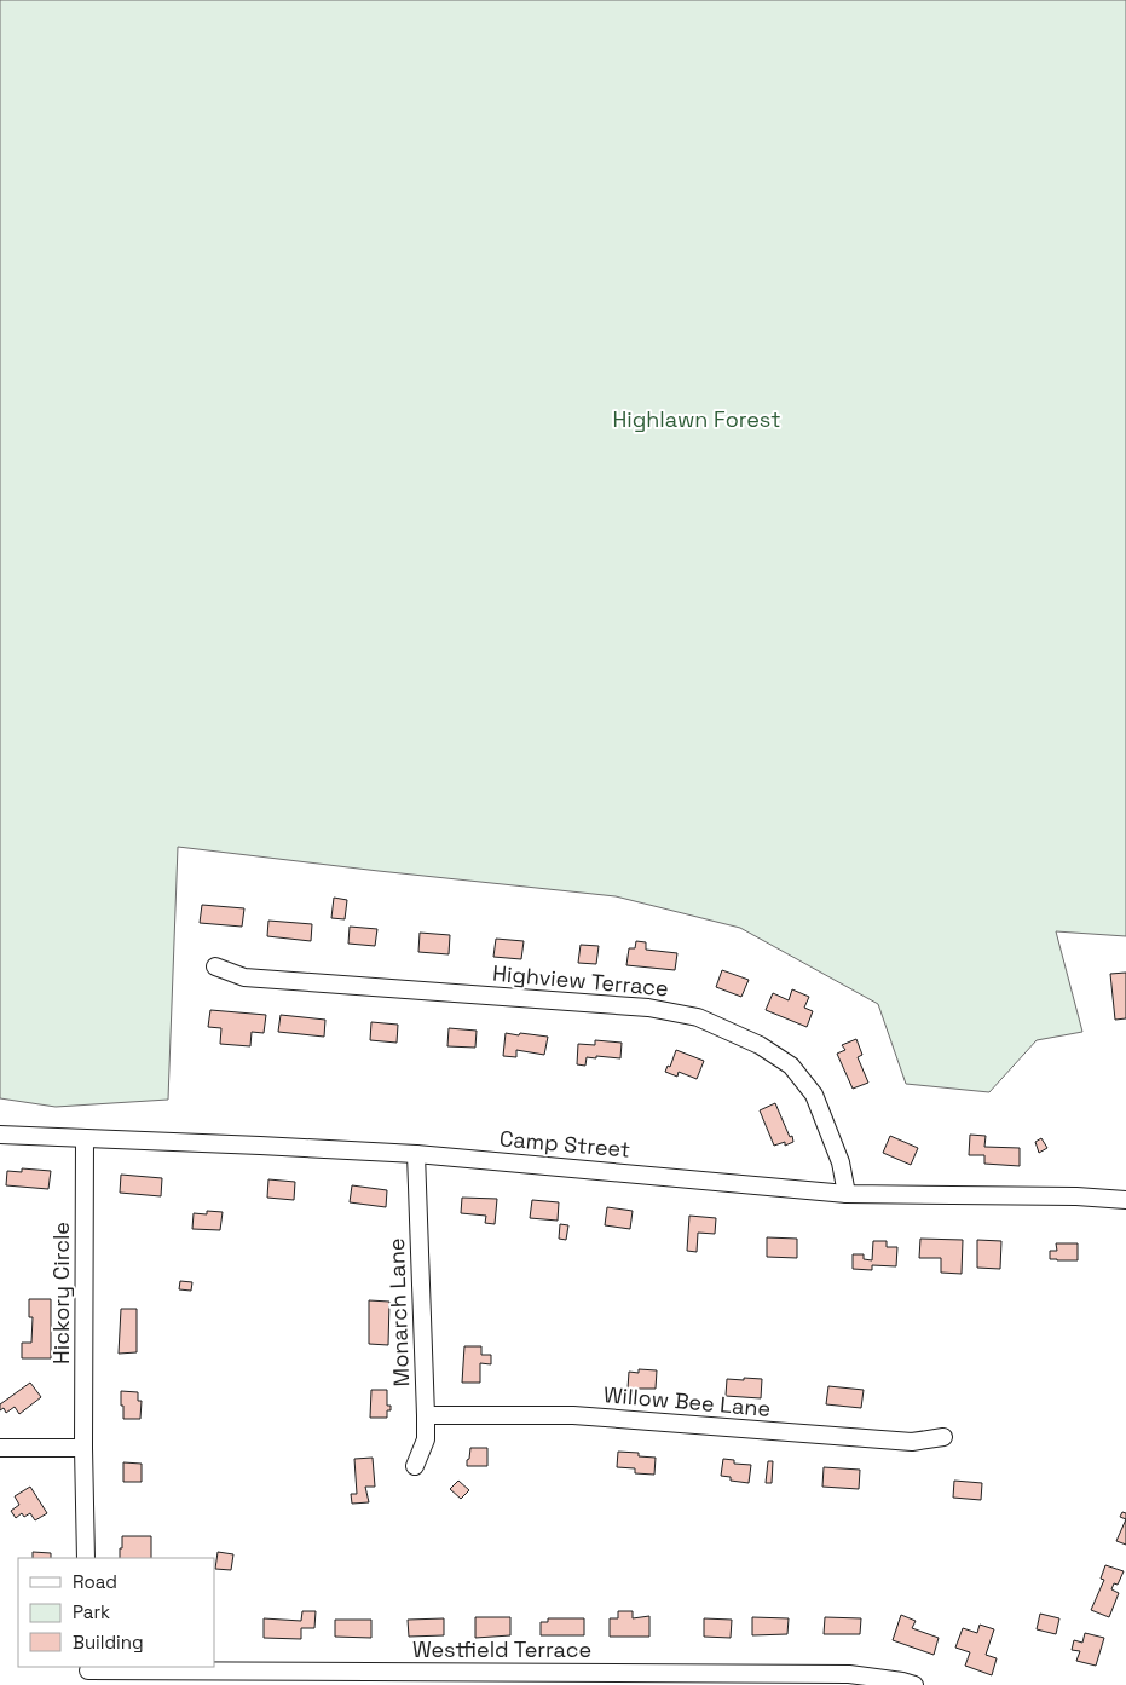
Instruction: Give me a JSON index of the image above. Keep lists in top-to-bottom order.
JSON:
{
  "streets": {
    "street": [
      "Highview Terrace",
      "Camp Street",
      "Hickory Circle",
      "Monarch Lane",
      "Willow Bee Lane",
      "Westfield Terrace"
    ]
  },
  "crossings": [
    ["Highview Terrace", "Camp Street"],
    ["Camp Street", "Hickory Circle"],
    ["Camp Street", "Monarch Lane"],
    ["Monarch Lane", "Willow Bee Lane"]
  ],
  "parks": ["Highlawn Forest"],
  "legend": ["Road", "Park", "Building"]
}
